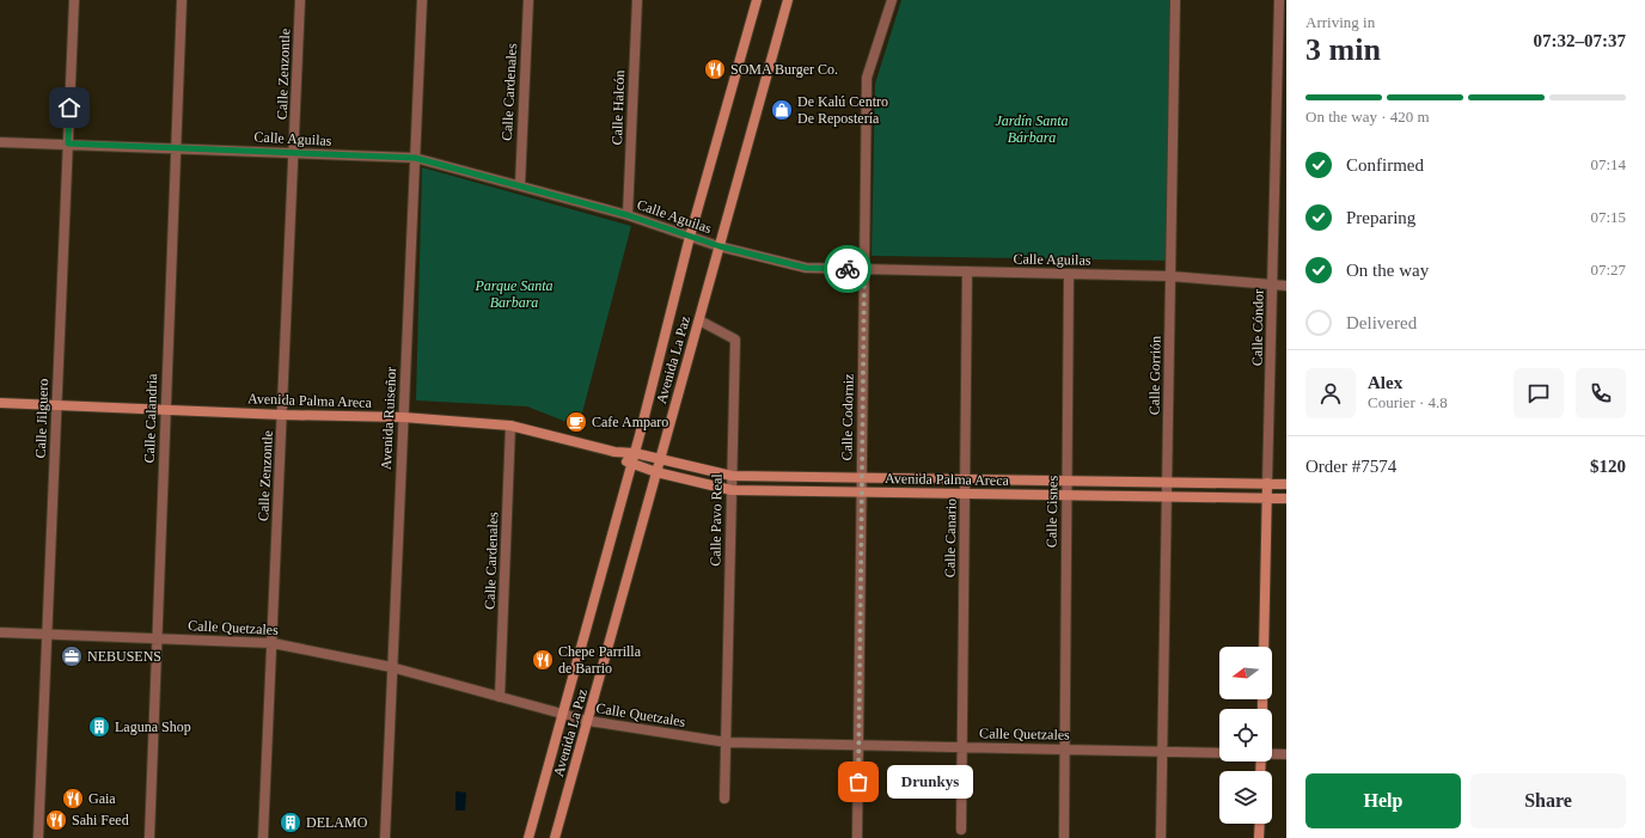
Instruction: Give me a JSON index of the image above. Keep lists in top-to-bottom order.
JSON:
{
  "streets": {
    "street": [
      "Calle Zenzontle",
      "Calle Cardenales",
      "Calle Halcón",
      "Calle Aguilas",
      "Calle Cóndor",
      "Avenida La Paz",
      "Calle Gorrión",
      "Avenida Palma Areca",
      "Calle Codorniz",
      "Calle Jilguero",
      "Calle Calandria",
      "Avenida Ruiseñor",
      "Calle Cisnes",
      "Calle Pavo Real",
      "Calle Canario",
      "Calle Quetzales"
    ]
  },
  "crossings": [
    ["Calle Zenzontle", "Calle Aguilas"],
    ["Calle Zenzontle", "Avenida Palma Areca"],
    ["Calle Zenzontle", "Calle Quetzales"],
    ["Calle Cardenales", "Calle Aguilas"],
    ["Calle Cardenales", "Avenida Palma Areca"],
    ["Calle Cardenales", "Calle Quetzales"],
    ["Calle Halcón", "Calle Aguilas"],
    ["Calle Aguilas", "Calle Cóndor"],
    ["Calle Aguilas", "Avenida La Paz"],
    ["Calle Aguilas", "Calle Gorrión"],
    ["Calle Aguilas", "Calle Codorniz"],
    ["Calle Aguilas", "Calle Jilguero"],
    ["Calle Aguilas", "Calle Calandria"],
    ["Calle Aguilas", "Avenida Ruiseñor"],
    ["Calle Aguilas", "Calle Cisnes"],
    ["Calle Aguilas", "Calle Canario"],
    ["Calle Cóndor", "Avenida Palma Areca"],
    ["Avenida La Paz", "Avenida Palma Areca"],
    ["Avenida La Paz", "Calle Pavo Real"],
    ["Avenida La Paz", "Calle Quetzales"],
    ["Calle Gorrión", "Avenida Palma Areca"],
    ["Calle Gorrión", "Calle Quetzales"],
    ["Avenida Palma Areca", "Calle Codorniz"],
    ["Avenida Palma Areca", "Calle Jilguero"],
    ["Avenida Palma Areca", "Calle Calandria"],
    ["Avenida Palma Areca", "Avenida Ruiseñor"],
    ["Avenida Palma Areca", "Calle Cisnes"],
    ["Avenida Palma Areca", "Calle Pavo Real"],
    ["Avenida Palma Areca", "Calle Canario"],
    ["Calle Codorniz", "Calle Quetzales"],
    ["Calle Jilguero", "Calle Quetzales"],
    ["Calle Calandria", "Calle Quetzales"],
    ["Avenida Ruiseñor", "Calle Quetzales"],
    ["Calle Cisnes", "Calle Quetzales"],
    ["Calle Pavo Real", "Calle Quetzales"],
    ["Calle Canario", "Calle Quetzales"]
  ],
  "parks": ["Jardín Santa Bárbara", "Parque Santa Barbara"],
  "places": {
    "restaurant": [
      "SOMA Burger Co.",
      "Chepe Parrilla de Barrio",
      "Gaia",
      "Sahi Feed"
    ],
    "shop": ["De Kalú Centro De Repostería"],
    "cafe": ["Cafe Amparo"],
    "office": ["NEBUSENS"],
    "building": ["Laguna Shop", "DELAMO"],
    "other": ["Drunkys"]
  },
  "north": "left",
  "page": {
    "heading": ["3 min", "Arriving in", "07:32–07:37"],
    "panel": [
      "Alex",
      "Courier · 4.8",
      "Order #7574",
      "$120"
    ],
    "bar": "On the way · 420 m",
    "list": [
      ["Confirmed", "07:14"],
      ["Preparing", "07:15"],
      ["On the way", "07:27"],
      "Delivered"
    ],
    "buttons": ["Help", "Share"],
    "bubble": "Drunkys"
  }
}
